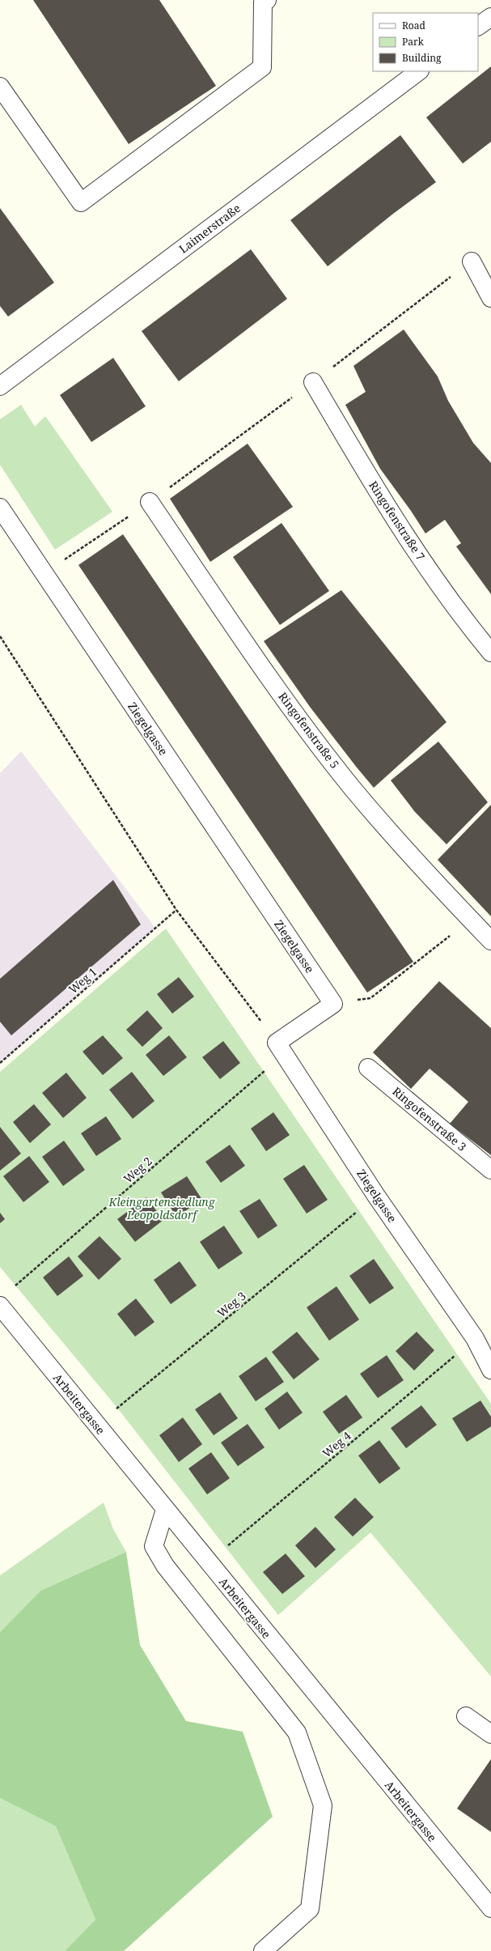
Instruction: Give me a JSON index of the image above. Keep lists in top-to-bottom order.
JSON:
{
  "streets": {
    "street": [
      "Laimerstraße",
      "Ringofenstraße 7",
      "Ziegelgasse",
      "Ringofenstraße 5",
      "Ringofenstraße 3",
      "Arbeitergasse"
    ],
    "path": [
      "Weg 1",
      "Weg 2",
      "Weg 3",
      "Weg 4"
    ]
  },
  "crossings": [
    ["Ziegelgasse", "Weg 2"],
    ["Ziegelgasse", "Weg 3"],
    ["Ziegelgasse", "Weg 4"],
    ["Weg 3", "Arbeitergasse"],
    ["Arbeitergasse", "Weg 4"]
  ],
  "parks": ["Kleingartensiedlung Leopoldsdorf"],
  "legend": ["Road", "Park", "Building"]
}
